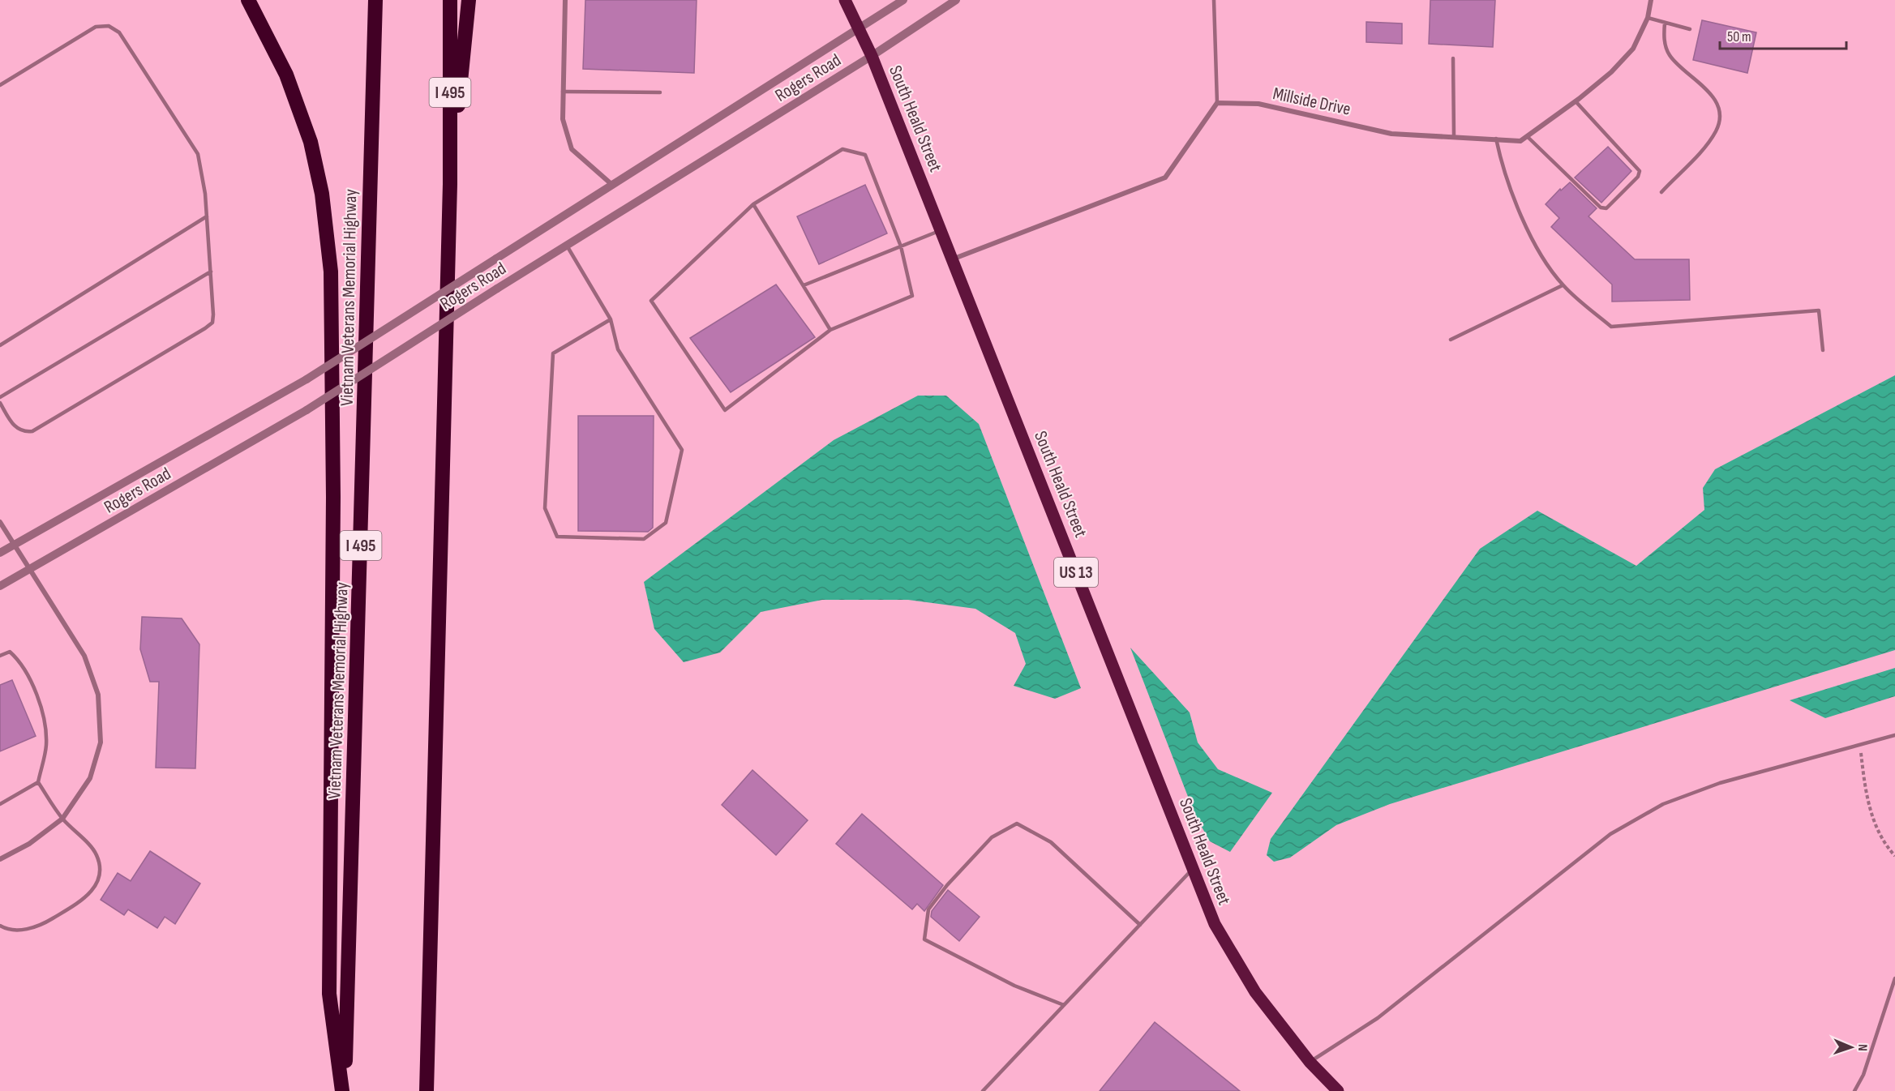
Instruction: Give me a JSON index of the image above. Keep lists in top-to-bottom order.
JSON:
{
  "streets": {
    "highway": ["I 495", "Vietnam Veterans Memorial Highway"],
    "main road": ["South Heald Street", "US 13"],
    "street": ["Rogers Road", "Millside Drive"]
  },
  "crossings": [
    ["Rogers Road", "South Heald Street"]
  ],
  "scale_bar": "50 m",
  "north": "right"
}
